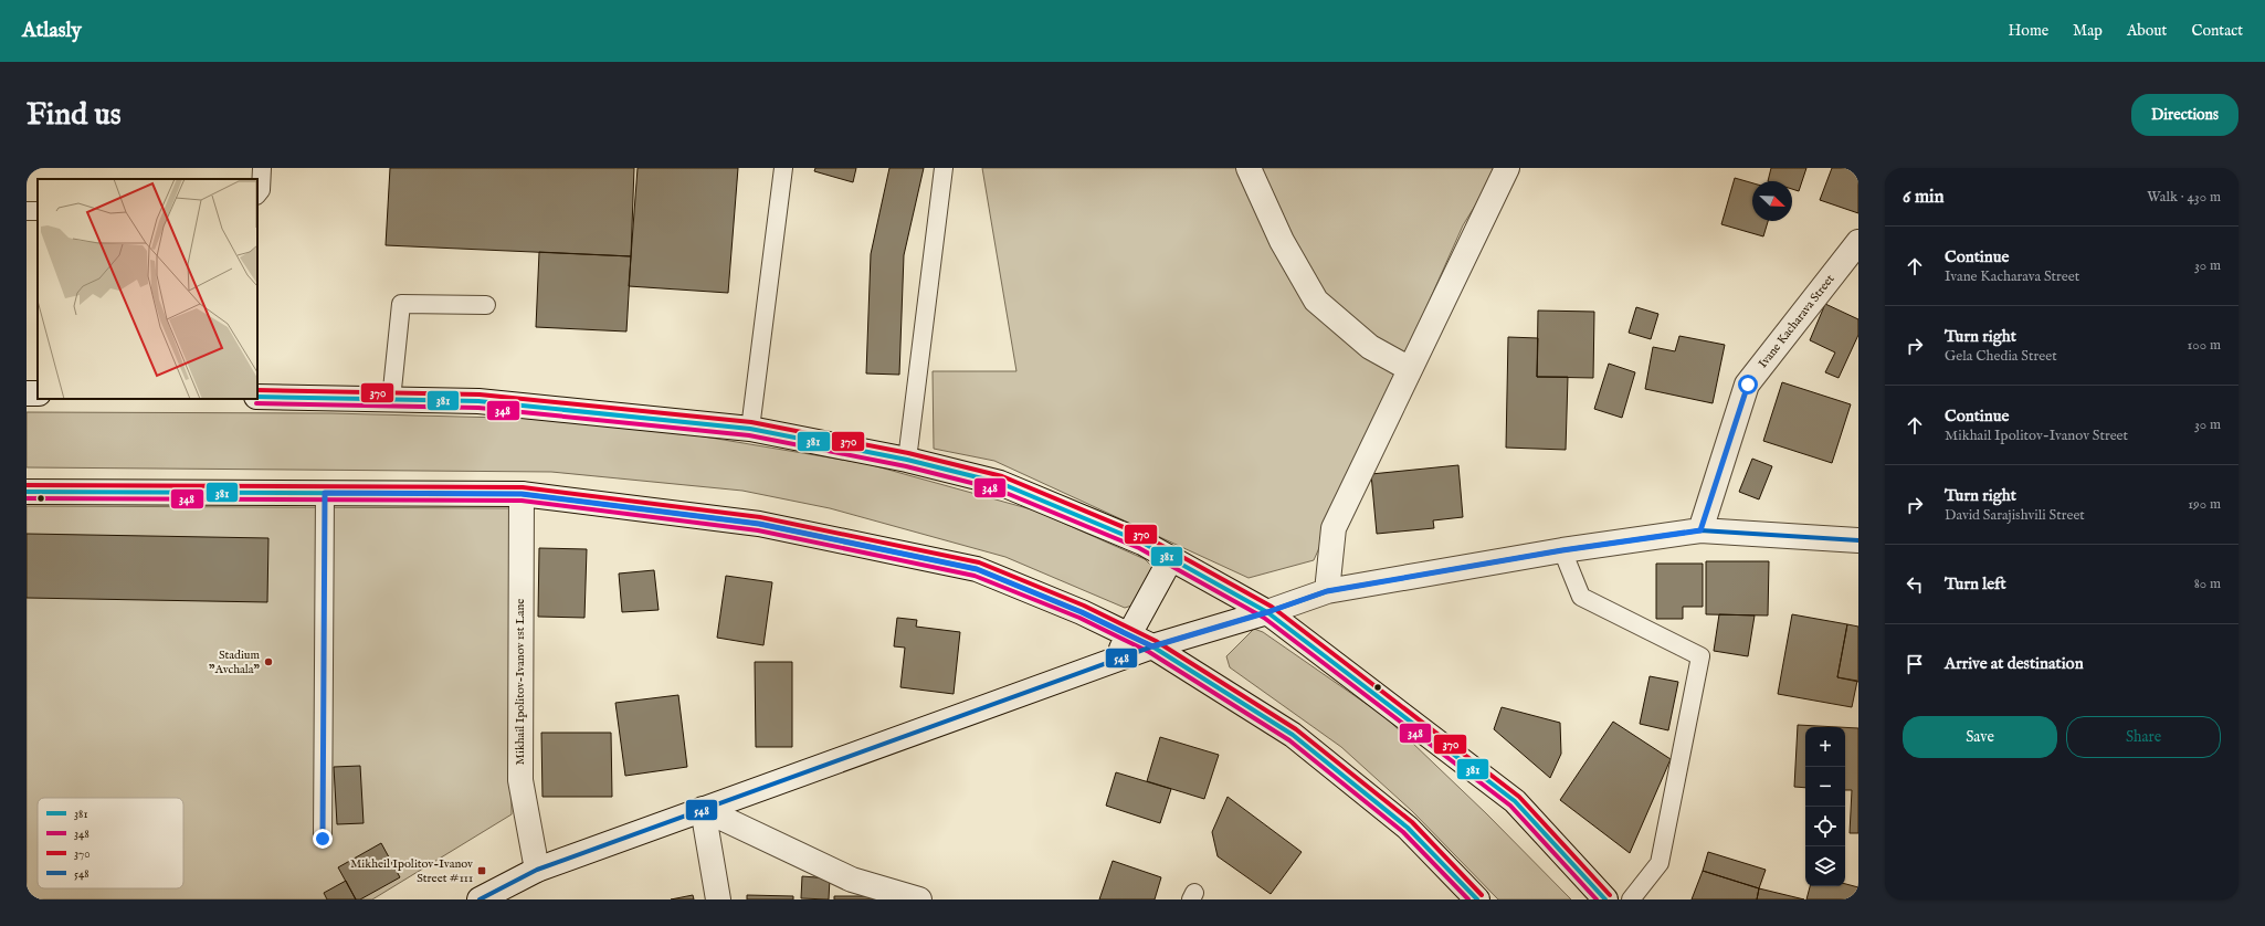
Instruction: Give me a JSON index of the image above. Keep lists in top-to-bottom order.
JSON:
{
  "streets": {
    "street": ["Ivane Kacharava Street", "Mikhail Ipolitov-Ivanov 1st Lane"]
  },
  "places": {
    "other": ["Stadium \"Avchala\""],
    "transit": ["Mikheil Ipolitov-Ivanov Street #111"]
  },
  "lines": [
    "transit line 370",
    "transit line 381",
    "transit line 348",
    "transit line 548"
  ],
  "legend": [
    "381",
    "348",
    "370",
    "548"
  ],
  "north": "bottom right",
  "page": {
    "header": "Atlasly",
    "nav": [
      "Home",
      "Map",
      "About",
      "Contact"
    ],
    "buttons": [
      "Directions",
      ["Save", "Share"]
    ],
    "title": "Find us",
    "heading": ["6 min", "Walk · 430 m"],
    "list": [
      ["Continue", "Ivane Kacharava Street", "30 m"],
      ["Turn right", "Gela Chedia Street", "100 m"],
      ["Continue", "Mikhail Ipolitov-Ivanov Street", "30 m"],
      ["Turn right", "David Sarajishvili Street", "190 m"],
      ["Turn left", "80 m"],
      "Arrive at destination"
    ],
    "map_buttons": ["+", "−"]
  }
}
